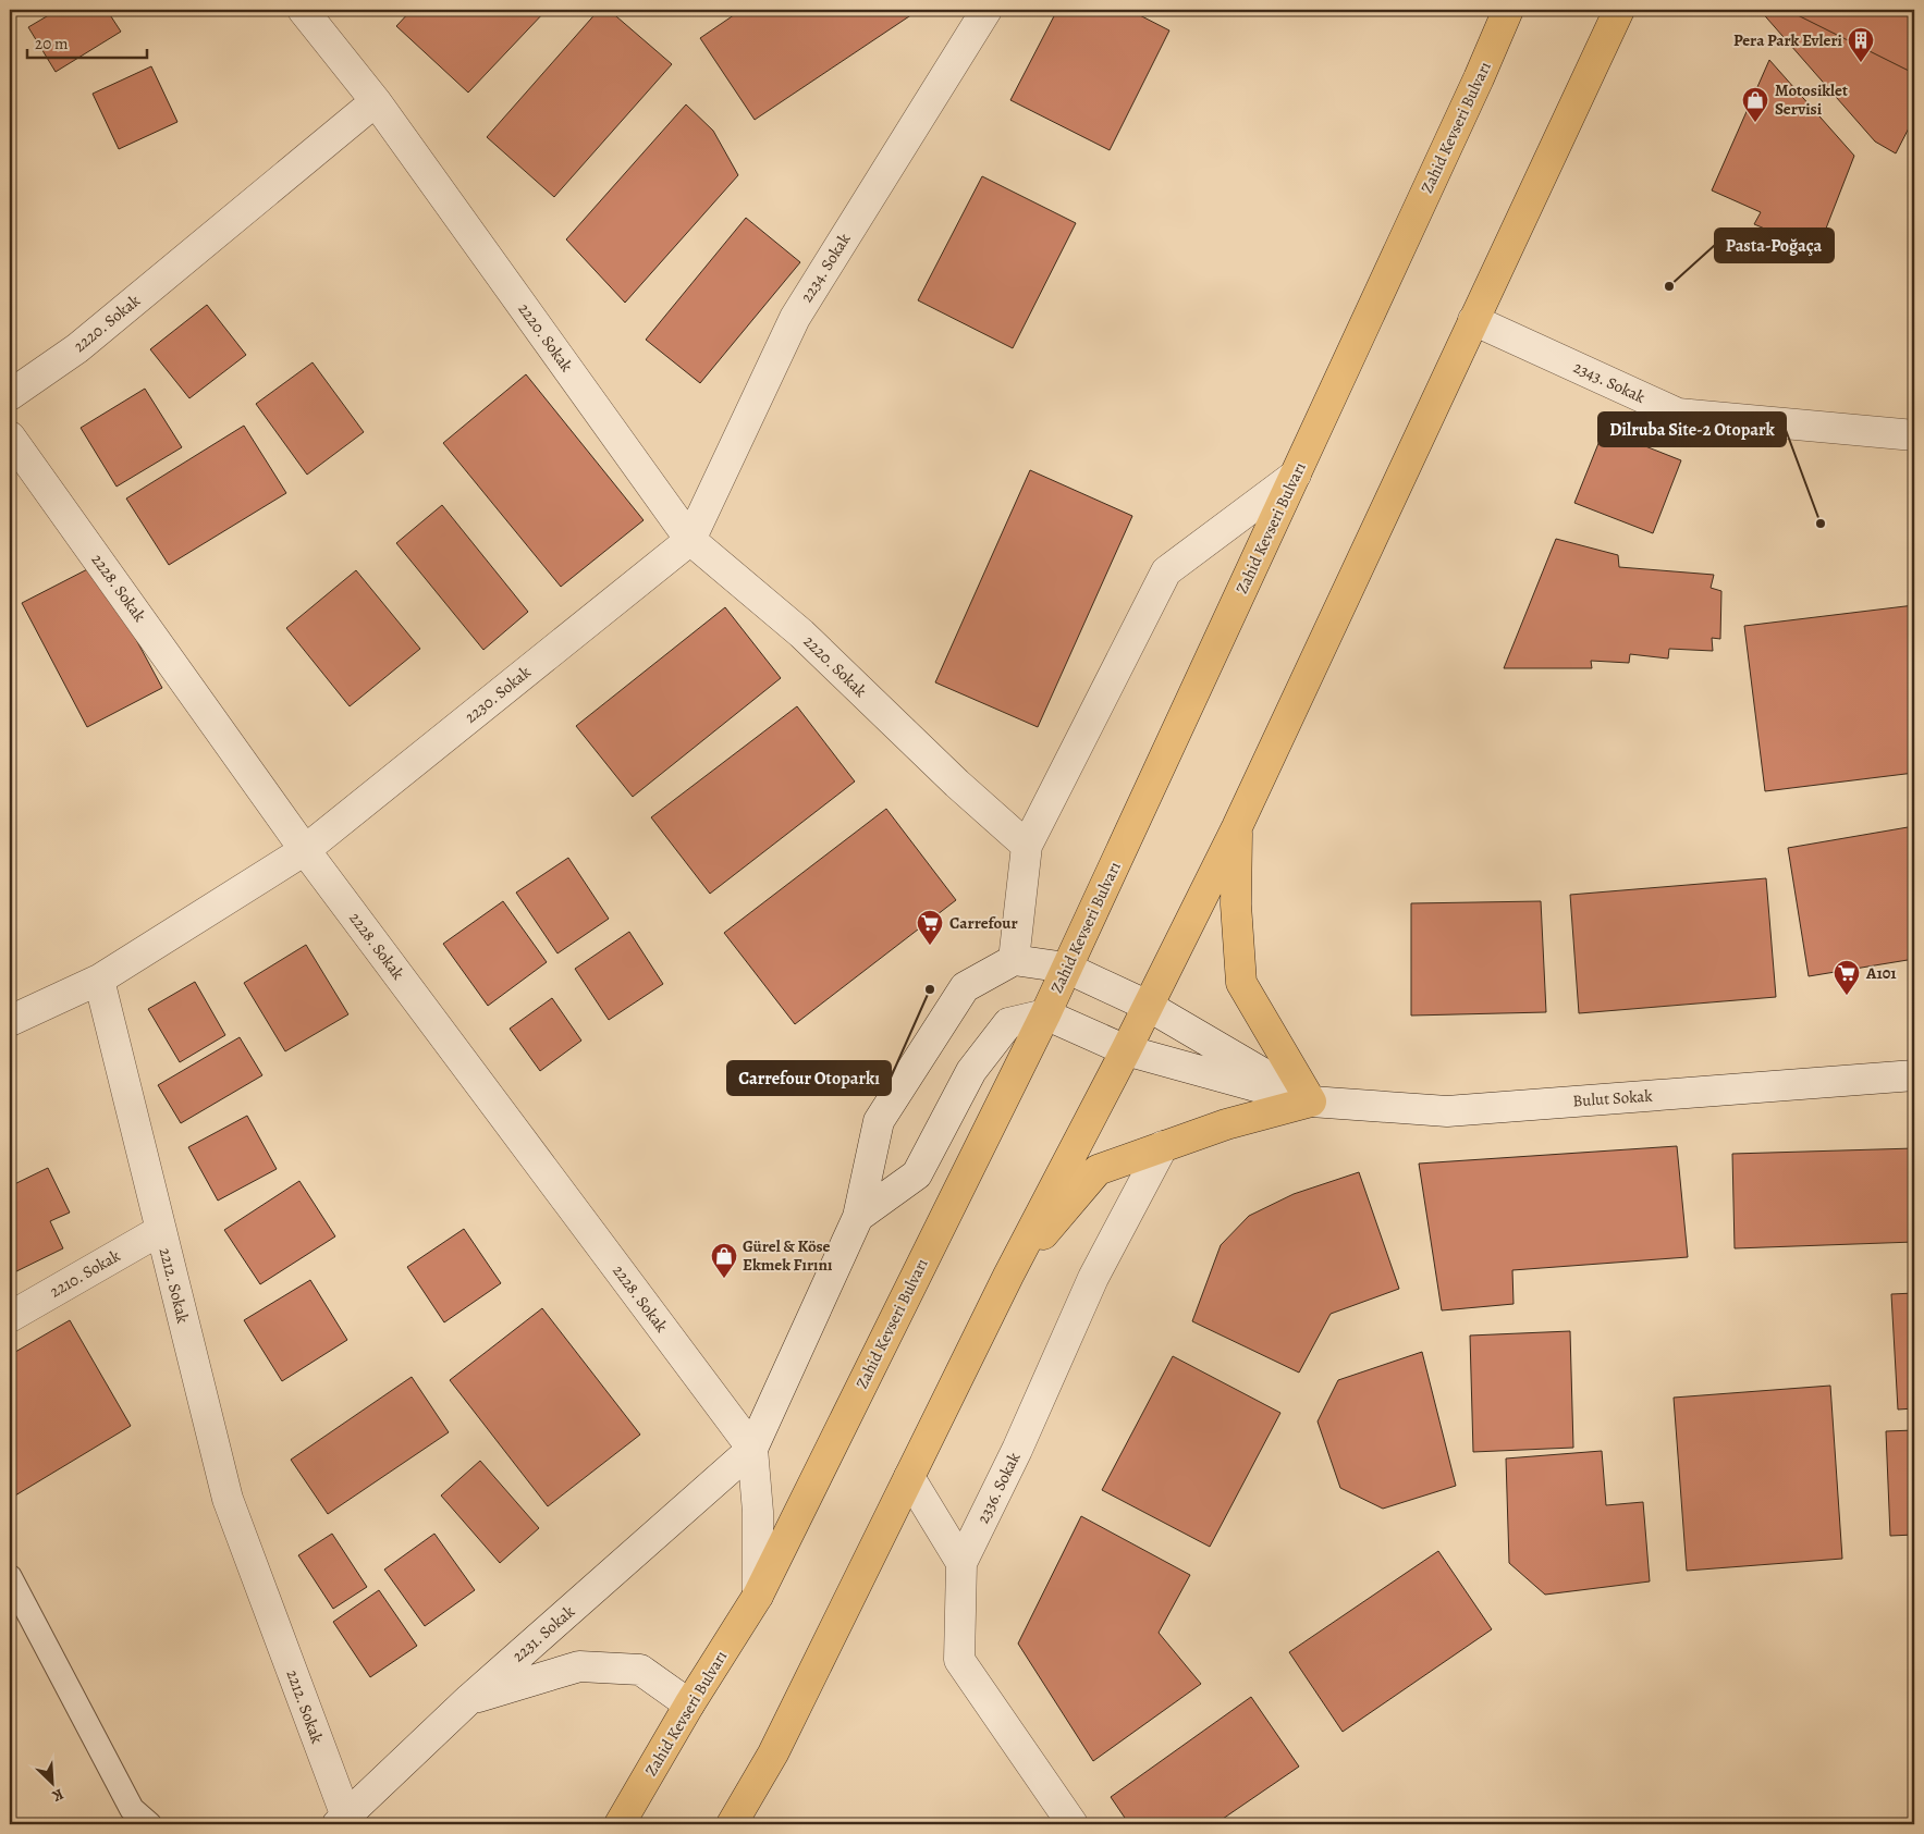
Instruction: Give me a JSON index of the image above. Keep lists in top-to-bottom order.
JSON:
{
  "streets": {
    "main road": ["Zahid Kevseri Bulvarı"],
    "street": [
      "2234. Sokak",
      "2220. Sokak",
      "2343. Sokak",
      "2228. Sokak",
      "2230. Sokak",
      "Bulut Sokak",
      "2210. Sokak",
      "2212. Sokak",
      "2336. Sokak",
      "2231. Sokak"
    ]
  },
  "crossings": [
    ["2234. Sokak", "2220. Sokak"],
    ["2234. Sokak", "2230. Sokak"],
    ["2220. Sokak", "2230. Sokak"],
    ["2228. Sokak", "2230. Sokak"],
    ["2228. Sokak", "2231. Sokak"],
    ["2210. Sokak", "2212. Sokak"],
    ["2212. Sokak", "2231. Sokak"]
  ],
  "places": {
    "building": ["Pera Park Evleri"],
    "shop": ["Motosiklet Servisi", "Gürel & Köse Ekmek Fırını"],
    "other": ["Pasta-Poğaça", "Dilruba Site-2 Otopark", "Carrefour Otoparkı"],
    "supermarket": ["Carrefour", "A101"]
  },
  "scale_bar": "20 m",
  "north": "bottom right"
}
